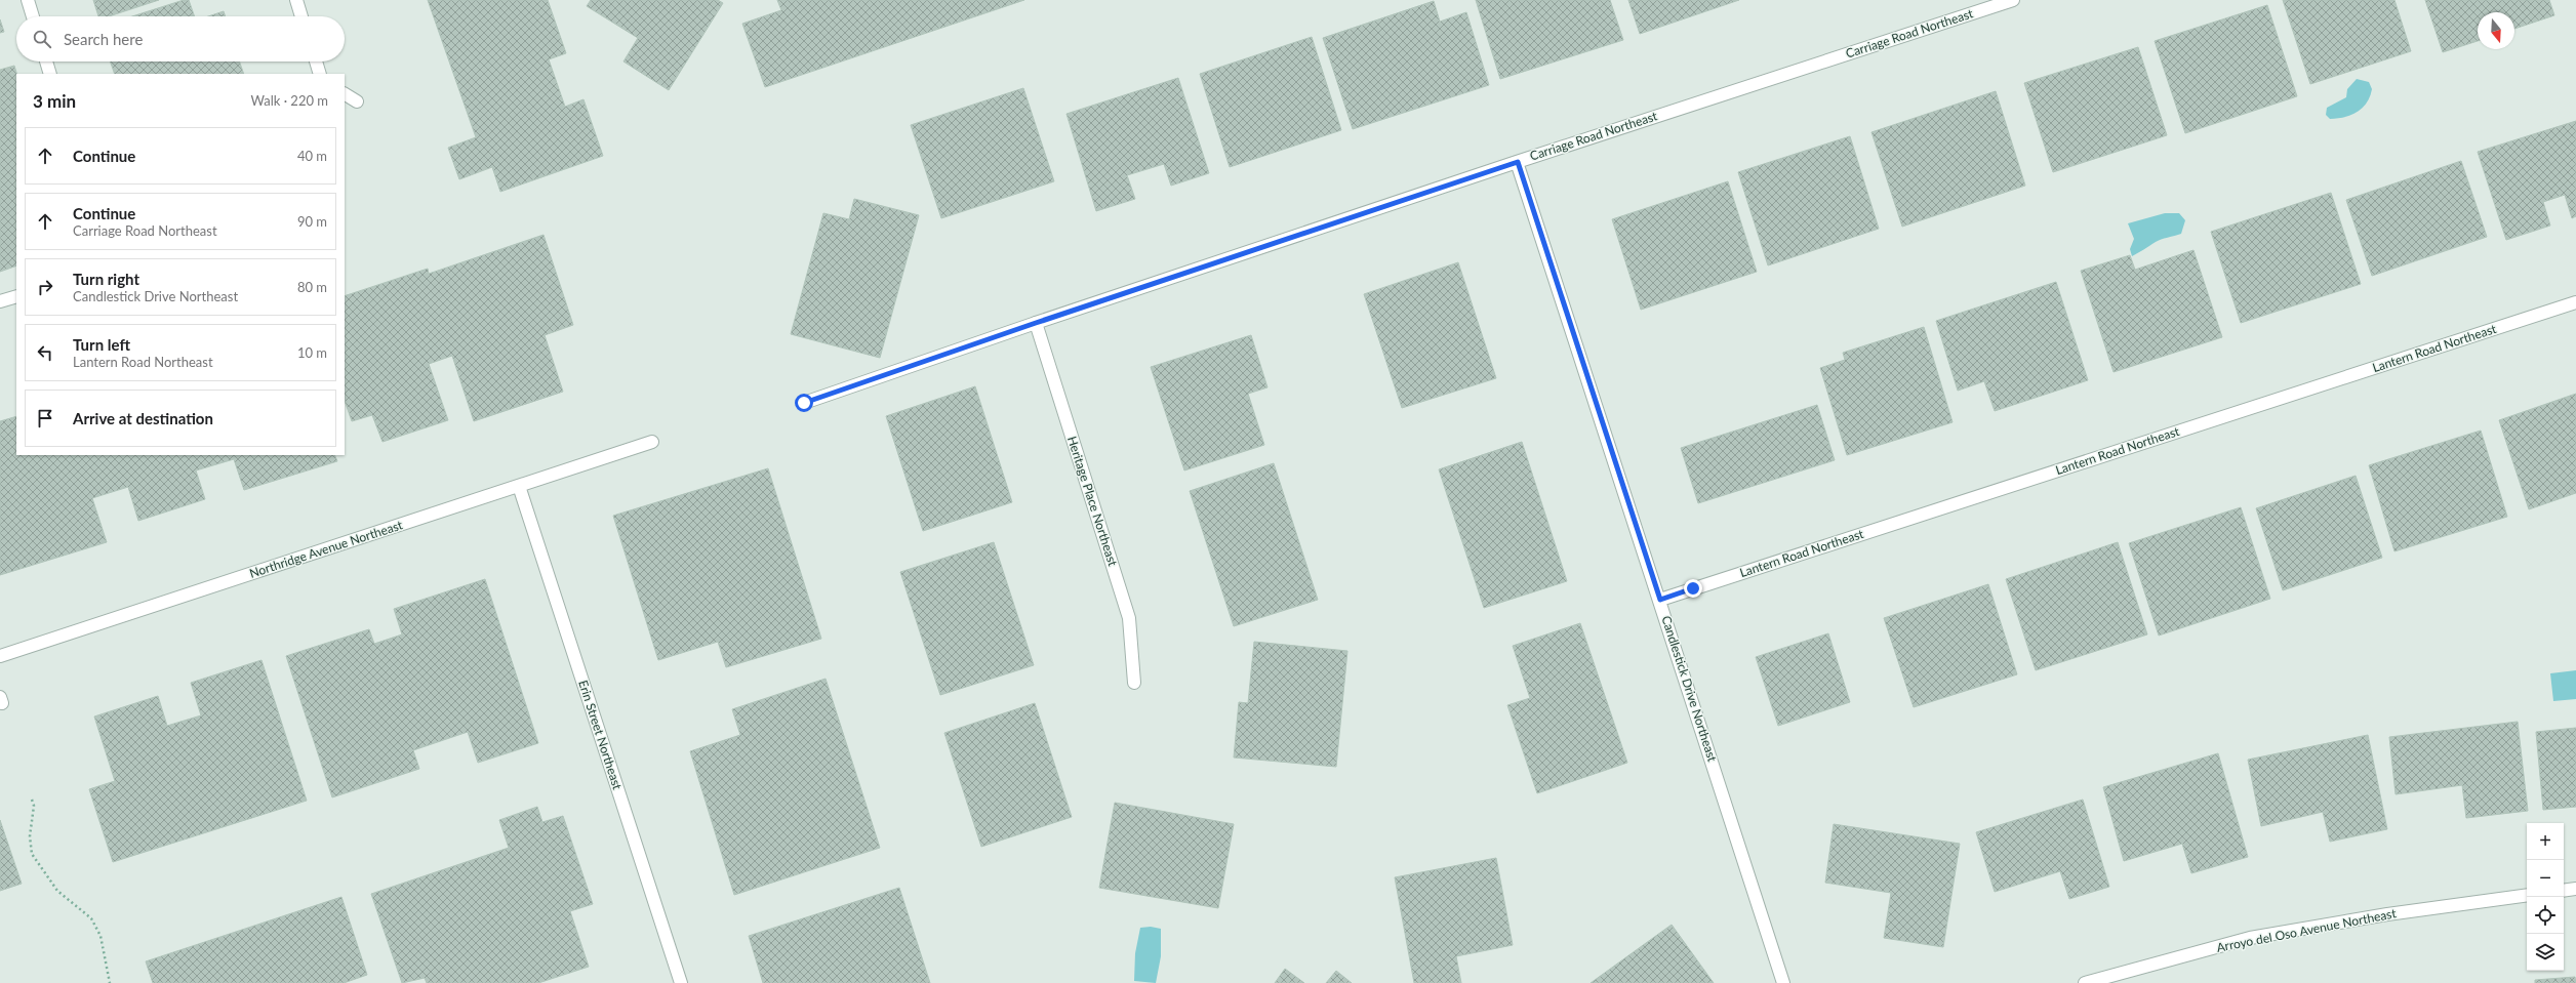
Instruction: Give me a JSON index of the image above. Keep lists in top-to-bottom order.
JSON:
{
  "streets": {
    "street": [
      "Carriage Road Northeast",
      "Lantern Road Northeast",
      "Heritage Place Northeast",
      "Northridge Avenue Northeast",
      "Candlestick Drive Northeast",
      "Erin Street Northeast",
      "Arroyo del Oso Avenue Northeast"
    ]
  },
  "crossings": [
    ["Carriage Road Northeast", "Heritage Place Northeast"],
    ["Carriage Road Northeast", "Candlestick Drive Northeast"],
    ["Lantern Road Northeast", "Candlestick Drive Northeast"],
    ["Northridge Avenue Northeast", "Erin Street Northeast"]
  ],
  "north": "bottom",
  "page": {
    "search": "Search here",
    "heading": ["3 min", "Walk · 220 m"],
    "list": [
      ["Continue", "40 m"],
      ["Continue", "Carriage Road Northeast", "90 m"],
      ["Turn right", "Candlestick Drive Northeast", "80 m"],
      ["Turn left", "Lantern Road Northeast", "10 m"],
      "Arrive at destination"
    ],
    "map_buttons": ["+", "−"]
  }
}
